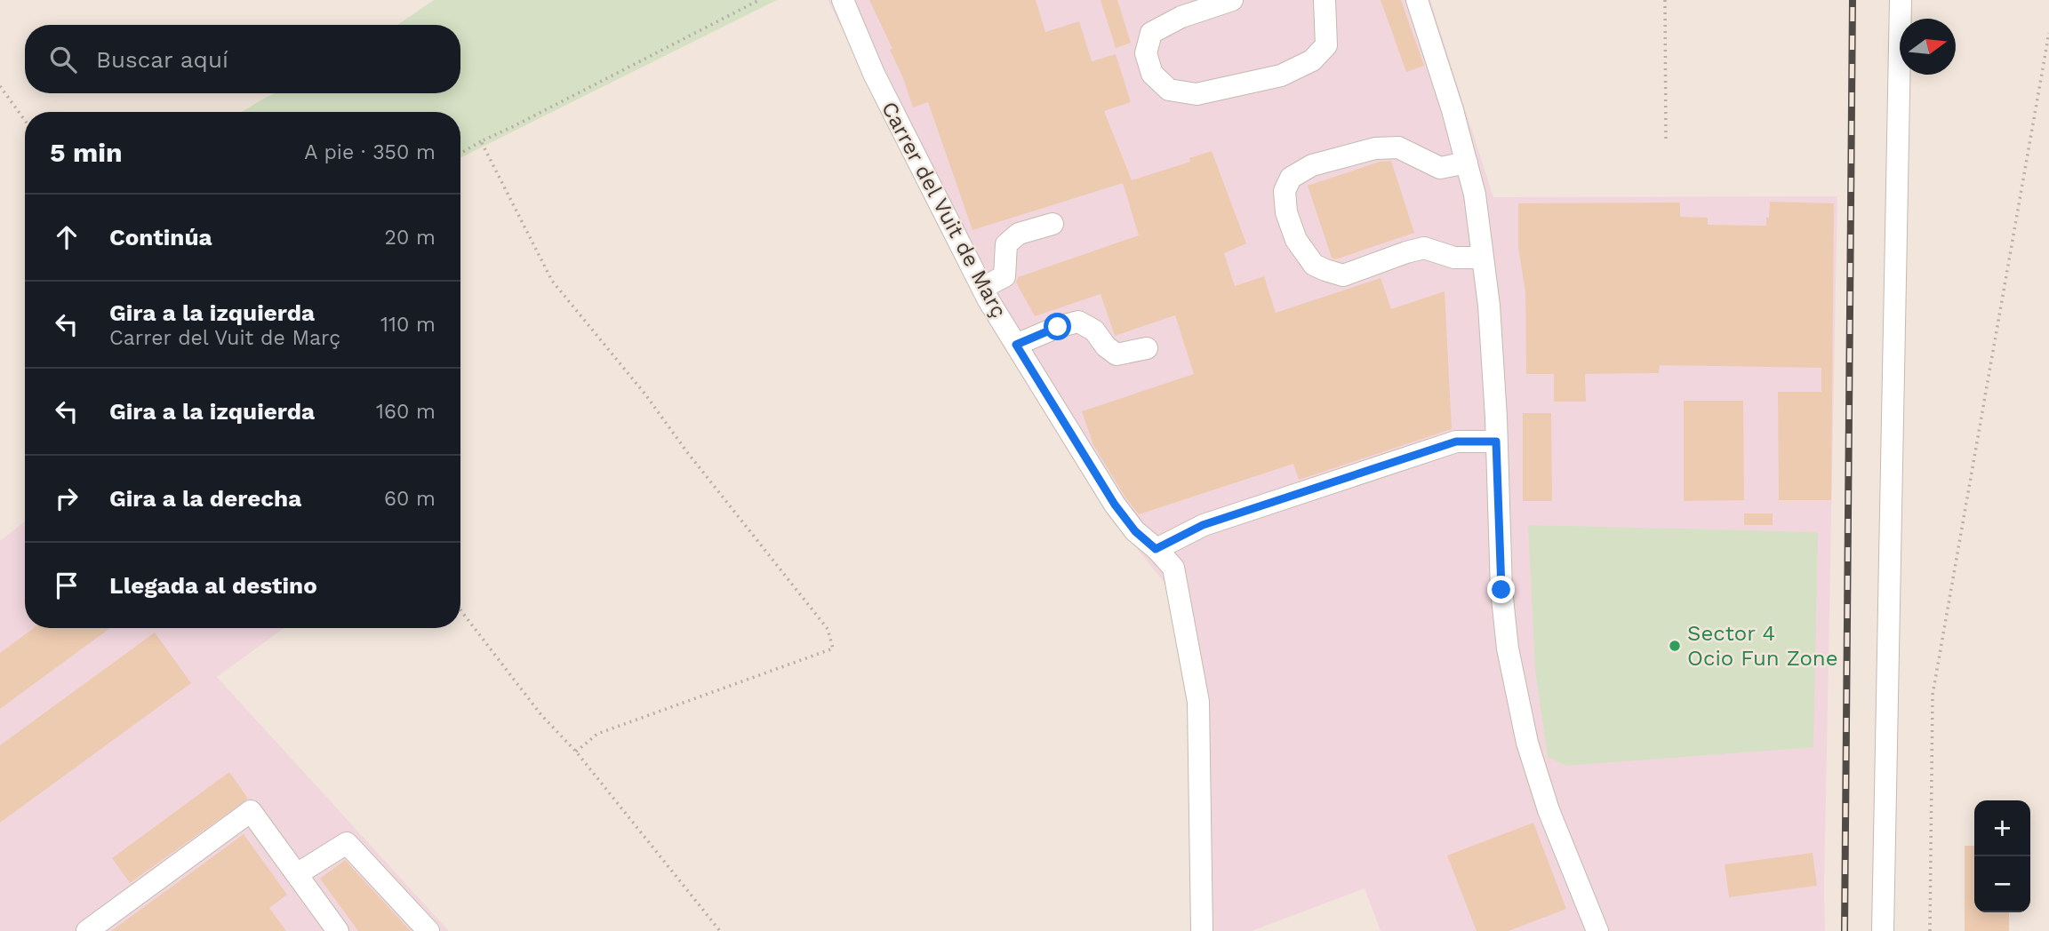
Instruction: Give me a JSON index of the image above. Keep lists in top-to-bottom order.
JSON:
{
  "streets": {
    "street": ["Carrer del Vuit de Març"]
  },
  "places": ["Sector 4 Ocio Fun Zone"],
  "north": "right",
  "page": {
    "search": "Buscar aquí",
    "heading": ["5 min", "A pie · 350 m"],
    "list": [
      ["Continúa", "20 m"],
      ["Gira a la izquierda", "Carrer del Vuit de Març", "110 m"],
      ["Gira a la izquierda", "160 m"],
      ["Gira a la derecha", "60 m"],
      "Llegada al destino"
    ],
    "map_buttons": ["+", "−"]
  }
}
